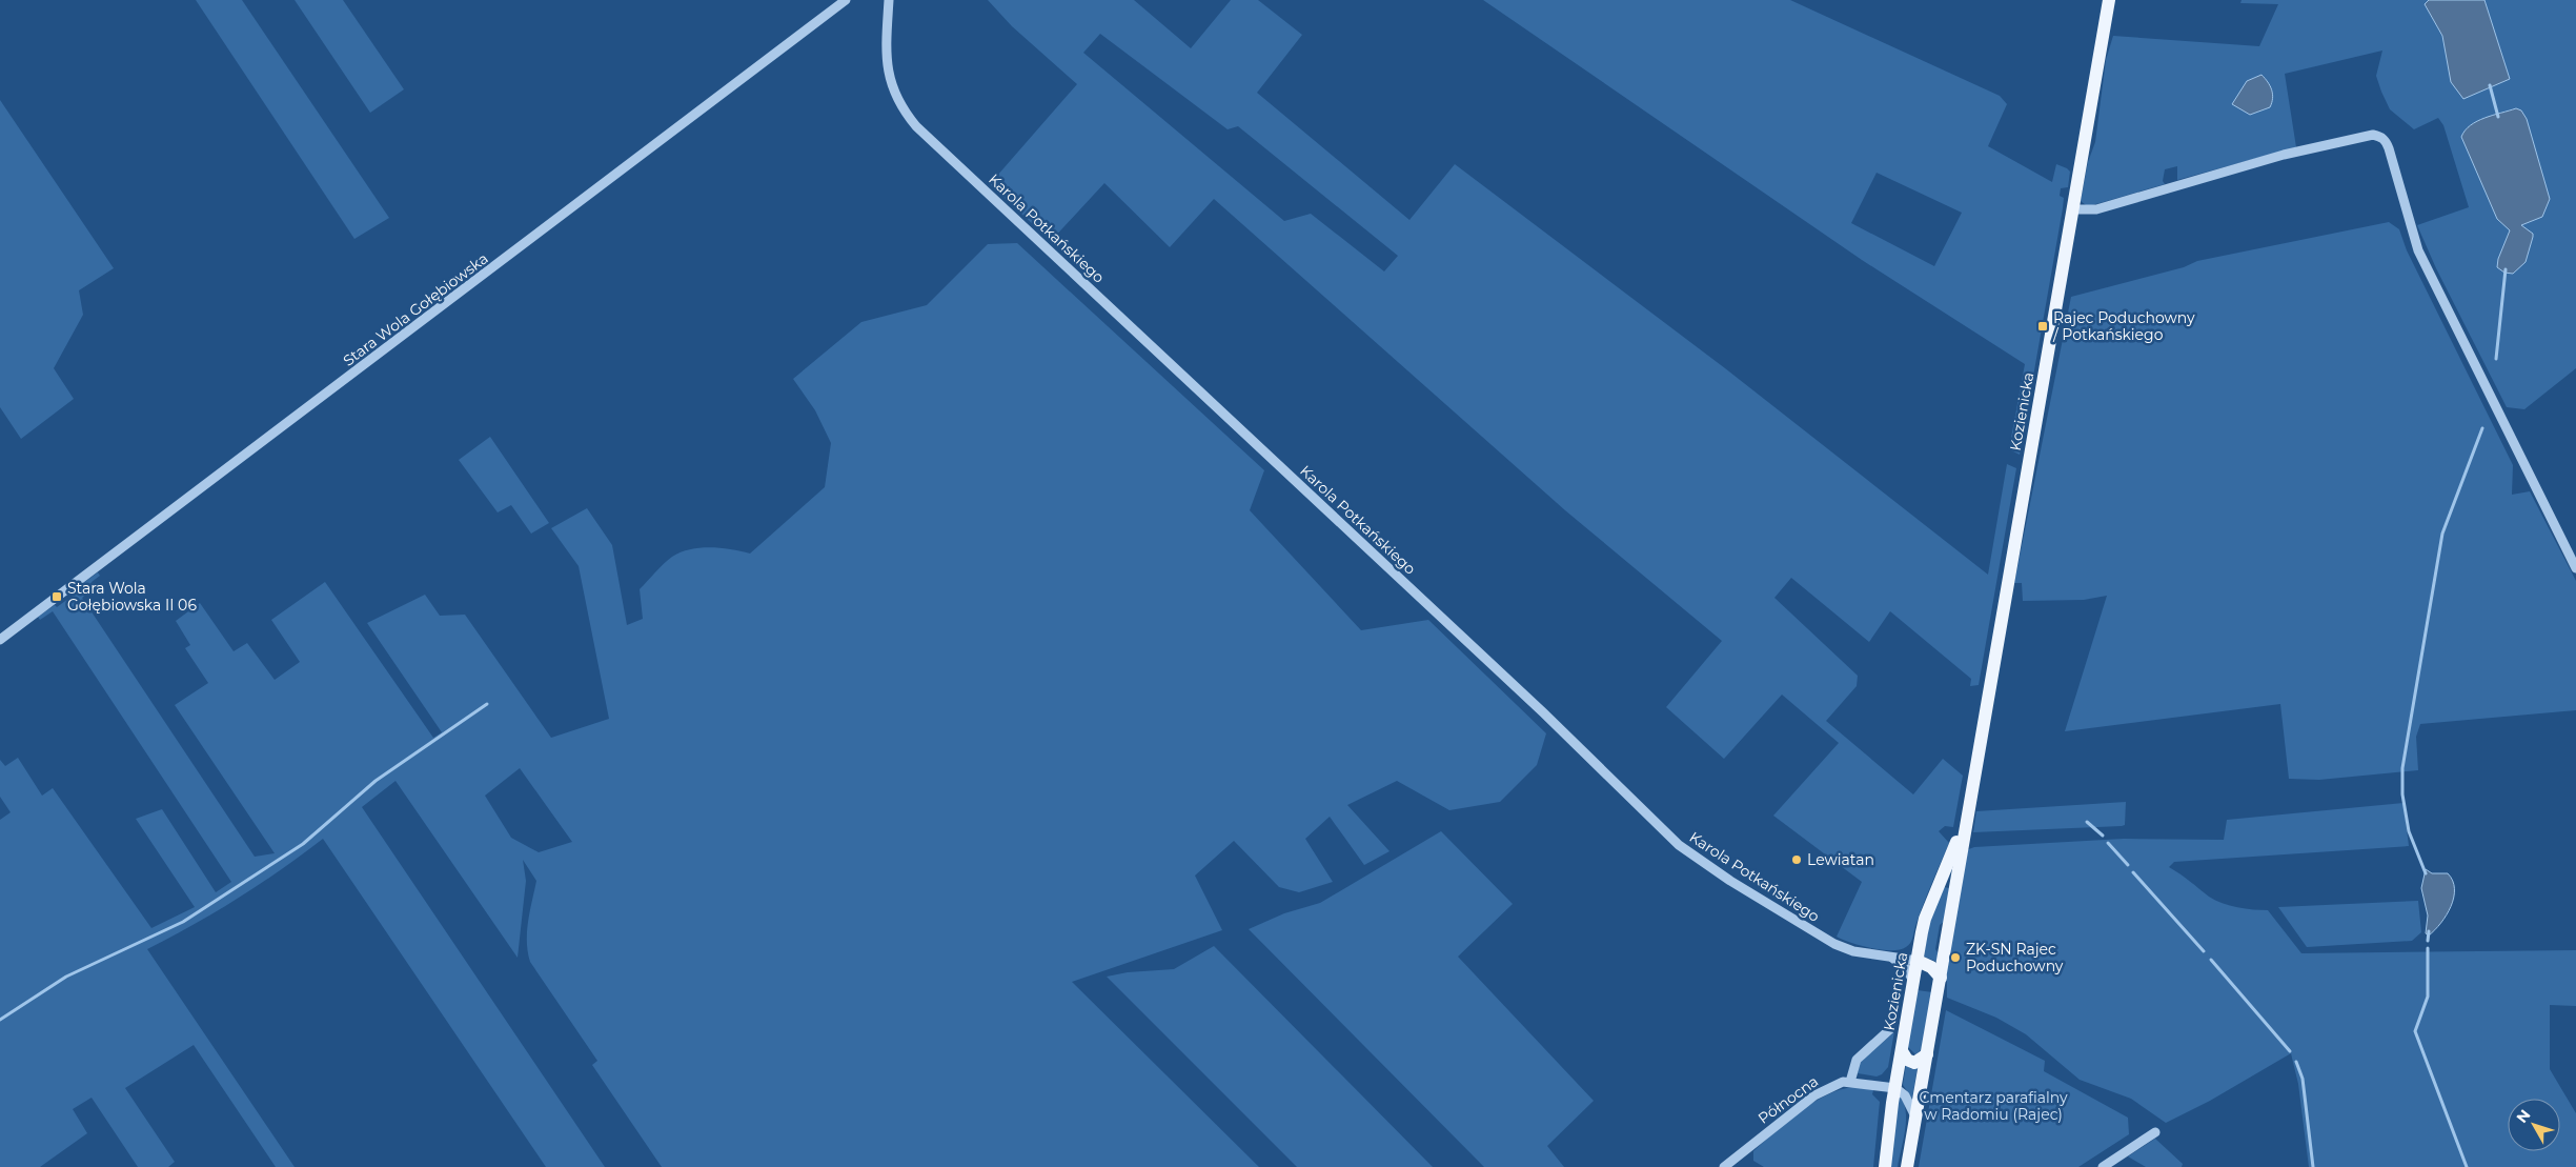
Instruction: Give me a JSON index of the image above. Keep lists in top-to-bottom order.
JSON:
{
  "streets": {
    "main road": ["Kozienicka"],
    "street": ["Karola Potkańskiego", "Stara Wola Gołębiowska", "Północna"]
  },
  "crossings": [
    ["Karola Potkańskiego", "Kozienicka"],
    ["Kozienicka", "Północna"]
  ],
  "parks": ["Cmentarz parafialny w Radomiu (Rajec)"],
  "places": {
    "transit": ["Rajec Poduchowny / Potkańskiego", "Stara Wola Gołębiowska II 06"],
    "other": ["Lewiatan", "ZK-SN Rajec Poduchowny"]
  },
  "north": "top left"
}
